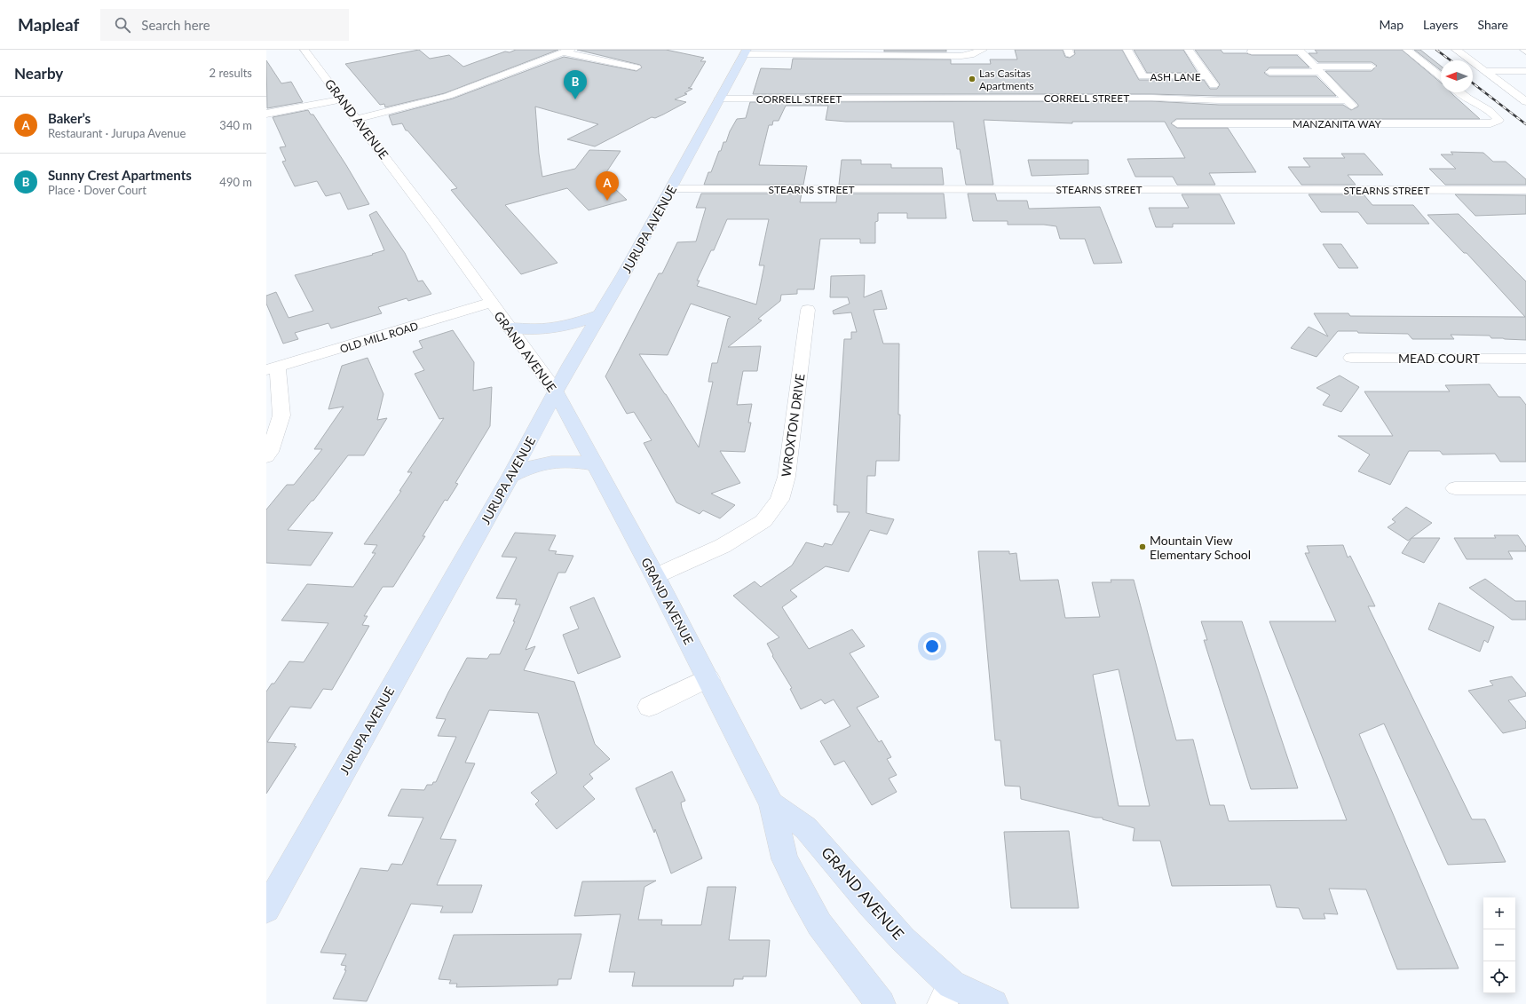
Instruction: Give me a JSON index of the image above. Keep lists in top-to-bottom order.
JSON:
{
  "streets": {
    "main road": ["GRAND AVENUE", "JURUPA AVENUE"],
    "street": [
      "ASH LANE",
      "CORRELL STREET",
      "MANZANITA WAY",
      "STEARNS STREET",
      "OLD MILL ROAD",
      "MEAD COURT",
      "WROXTON DRIVE"
    ]
  },
  "crossings": [
    ["CORRELL STREET", "JURUPA AVENUE"],
    ["GRAND AVENUE", "JURUPA AVENUE"],
    ["GRAND AVENUE", "OLD MILL ROAD"],
    ["GRAND AVENUE", "WROXTON DRIVE"],
    ["STEARNS STREET", "JURUPA AVENUE"]
  ],
  "places": ["Las Casitas Apartments", "Mountain View Elementary School"],
  "north": "left",
  "page": {
    "header": "Mapleaf",
    "search": "Search here",
    "nav": ["Map", "Layers", "Share"],
    "heading": ["Nearby", "2 results"],
    "pins": ["B", "A"],
    "list": [
      {
        "mark": "A",
        "name": "Baker’s",
        "note": "Restaurant · Jurupa Avenue",
        "value": "340 m"
      },
      {
        "mark": "B",
        "name": "Sunny Crest Apartments",
        "note": "Place · Dover Court",
        "value": "490 m"
      }
    ],
    "map_buttons": ["+", "−"]
  }
}
